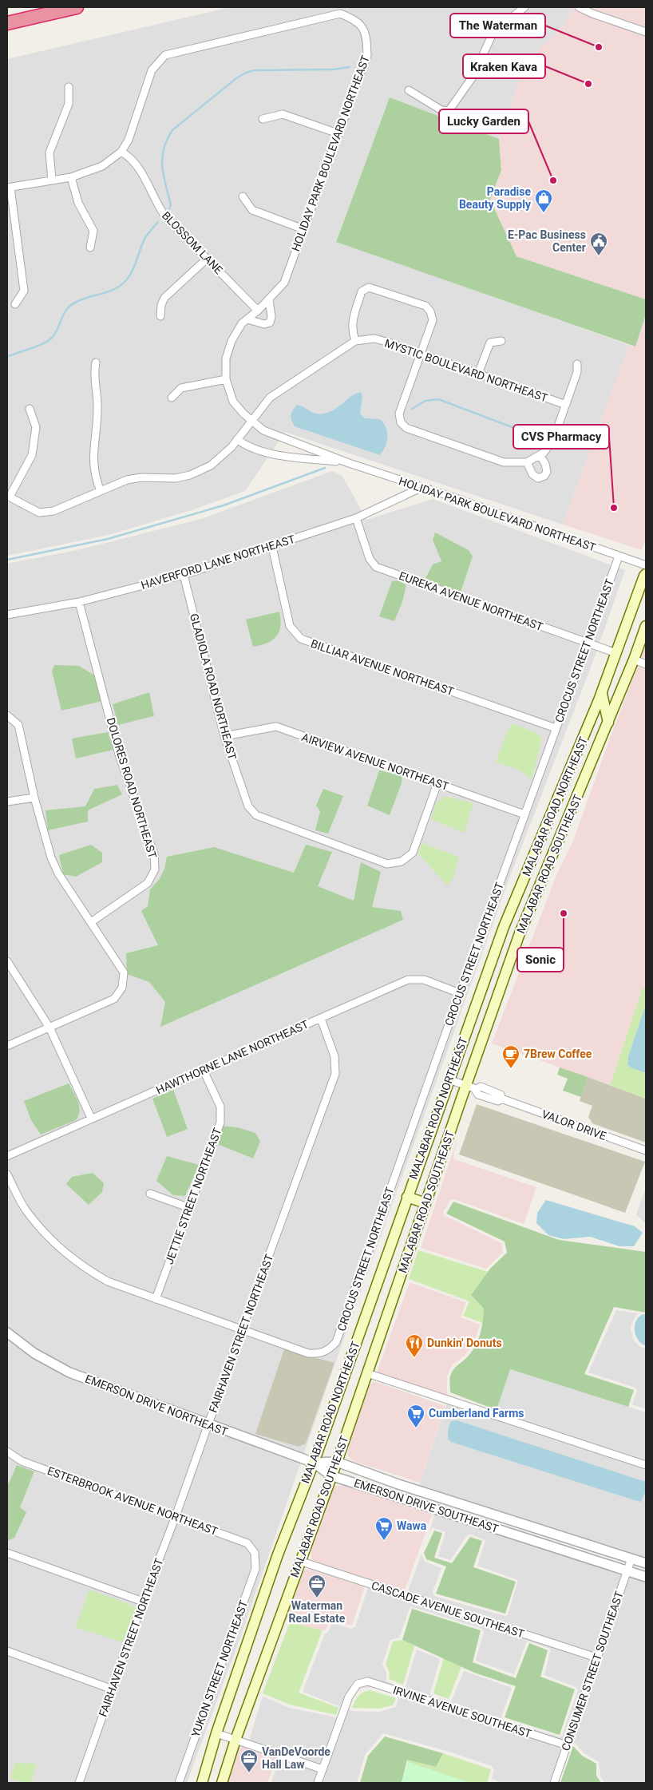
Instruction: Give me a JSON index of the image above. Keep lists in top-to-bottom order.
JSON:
{
  "streets": {
    "main road": ["MALABAR ROAD NORTHEAST", "MALABAR ROAD SOUTHEAST"],
    "street": [
      "HOLIDAY PARK BOULEVARD NORTHEAST",
      "BLOSSOM LANE",
      "MYSTIC BOULEVARD NORTHEAST",
      "HAVERFORD LANE NORTHEAST",
      "EUREKA AVENUE NORTHEAST",
      "CROCUS STREET NORTHEAST",
      "BILLIAR AVENUE NORTHEAST",
      "GLADIOLA ROAD NORTHEAST",
      "AIRVIEW AVENUE NORTHEAST",
      "DOLORES ROAD NORTHEAST",
      "HAWTHORNE LANE NORTHEAST",
      "VALOR DRIVE",
      "JETTIE STREET NORTHEAST",
      "FAIRHAVEN STREET NORTHEAST",
      "EMERSON DRIVE NORTHEAST",
      "ESTERBROOK AVENUE NORTHEAST",
      "EMERSON DRIVE SOUTHEAST",
      "CASCADE AVENUE SOUTHEAST",
      "YUKON STREET NORTHEAST",
      "CONSUMER STREET SOUTHEAST",
      "IRVINE AVENUE SOUTHEAST"
    ]
  },
  "crossings": [
    ["HOLIDAY PARK BOULEVARD NORTHEAST", "BLOSSOM LANE"],
    ["HOLIDAY PARK BOULEVARD NORTHEAST", "MYSTIC BOULEVARD NORTHEAST"],
    ["HOLIDAY PARK BOULEVARD NORTHEAST", "HAVERFORD LANE NORTHEAST"],
    ["HOLIDAY PARK BOULEVARD NORTHEAST", "CROCUS STREET NORTHEAST"],
    ["HAVERFORD LANE NORTHEAST", "EUREKA AVENUE NORTHEAST"],
    ["HAVERFORD LANE NORTHEAST", "BILLIAR AVENUE NORTHEAST"],
    ["HAVERFORD LANE NORTHEAST", "GLADIOLA ROAD NORTHEAST"],
    ["HAVERFORD LANE NORTHEAST", "DOLORES ROAD NORTHEAST"],
    ["EUREKA AVENUE NORTHEAST", "CROCUS STREET NORTHEAST"],
    ["EUREKA AVENUE NORTHEAST", "MALABAR ROAD NORTHEAST"],
    ["CROCUS STREET NORTHEAST", "BILLIAR AVENUE NORTHEAST"],
    ["CROCUS STREET NORTHEAST", "AIRVIEW AVENUE NORTHEAST"],
    ["CROCUS STREET NORTHEAST", "HAWTHORNE LANE NORTHEAST"],
    ["CROCUS STREET NORTHEAST", "FAIRHAVEN STREET NORTHEAST"],
    ["GLADIOLA ROAD NORTHEAST", "AIRVIEW AVENUE NORTHEAST"],
    ["MALABAR ROAD NORTHEAST", "VALOR DRIVE"],
    ["MALABAR ROAD NORTHEAST", "EMERSON DRIVE NORTHEAST"],
    ["MALABAR ROAD NORTHEAST", "EMERSON DRIVE SOUTHEAST"],
    ["MALABAR ROAD SOUTHEAST", "VALOR DRIVE"],
    ["MALABAR ROAD SOUTHEAST", "EMERSON DRIVE SOUTHEAST"],
    ["MALABAR ROAD SOUTHEAST", "CASCADE AVENUE SOUTHEAST"],
    ["HAWTHORNE LANE NORTHEAST", "JETTIE STREET NORTHEAST"],
    ["HAWTHORNE LANE NORTHEAST", "FAIRHAVEN STREET NORTHEAST"],
    ["FAIRHAVEN STREET NORTHEAST", "EMERSON DRIVE NORTHEAST"],
    ["FAIRHAVEN STREET NORTHEAST", "ESTERBROOK AVENUE NORTHEAST"],
    ["EMERSON DRIVE NORTHEAST", "EMERSON DRIVE SOUTHEAST"],
    ["ESTERBROOK AVENUE NORTHEAST", "YUKON STREET NORTHEAST"],
    ["EMERSON DRIVE SOUTHEAST", "CONSUMER STREET SOUTHEAST"],
    ["CASCADE AVENUE SOUTHEAST", "CONSUMER STREET SOUTHEAST"],
    ["CONSUMER STREET SOUTHEAST", "IRVINE AVENUE SOUTHEAST"]
  ],
  "places": {
    "other": [
      "The Waterman",
      "Kraken Kava",
      "Lucky Garden",
      "CVS Pharmacy",
      "Sonic"
    ],
    "shop": ["Paradise Beauty Supply"],
    "public building": ["E-Pac Business Center"],
    "cafe": ["7Brew Coffee"],
    "restaurant": ["Dunkin' Donuts"],
    "supermarket": ["Cumberland Farms", "Wawa"],
    "office": ["Waterman Real Estate", "VanDeVoorde Hall Law"]
  }
}
